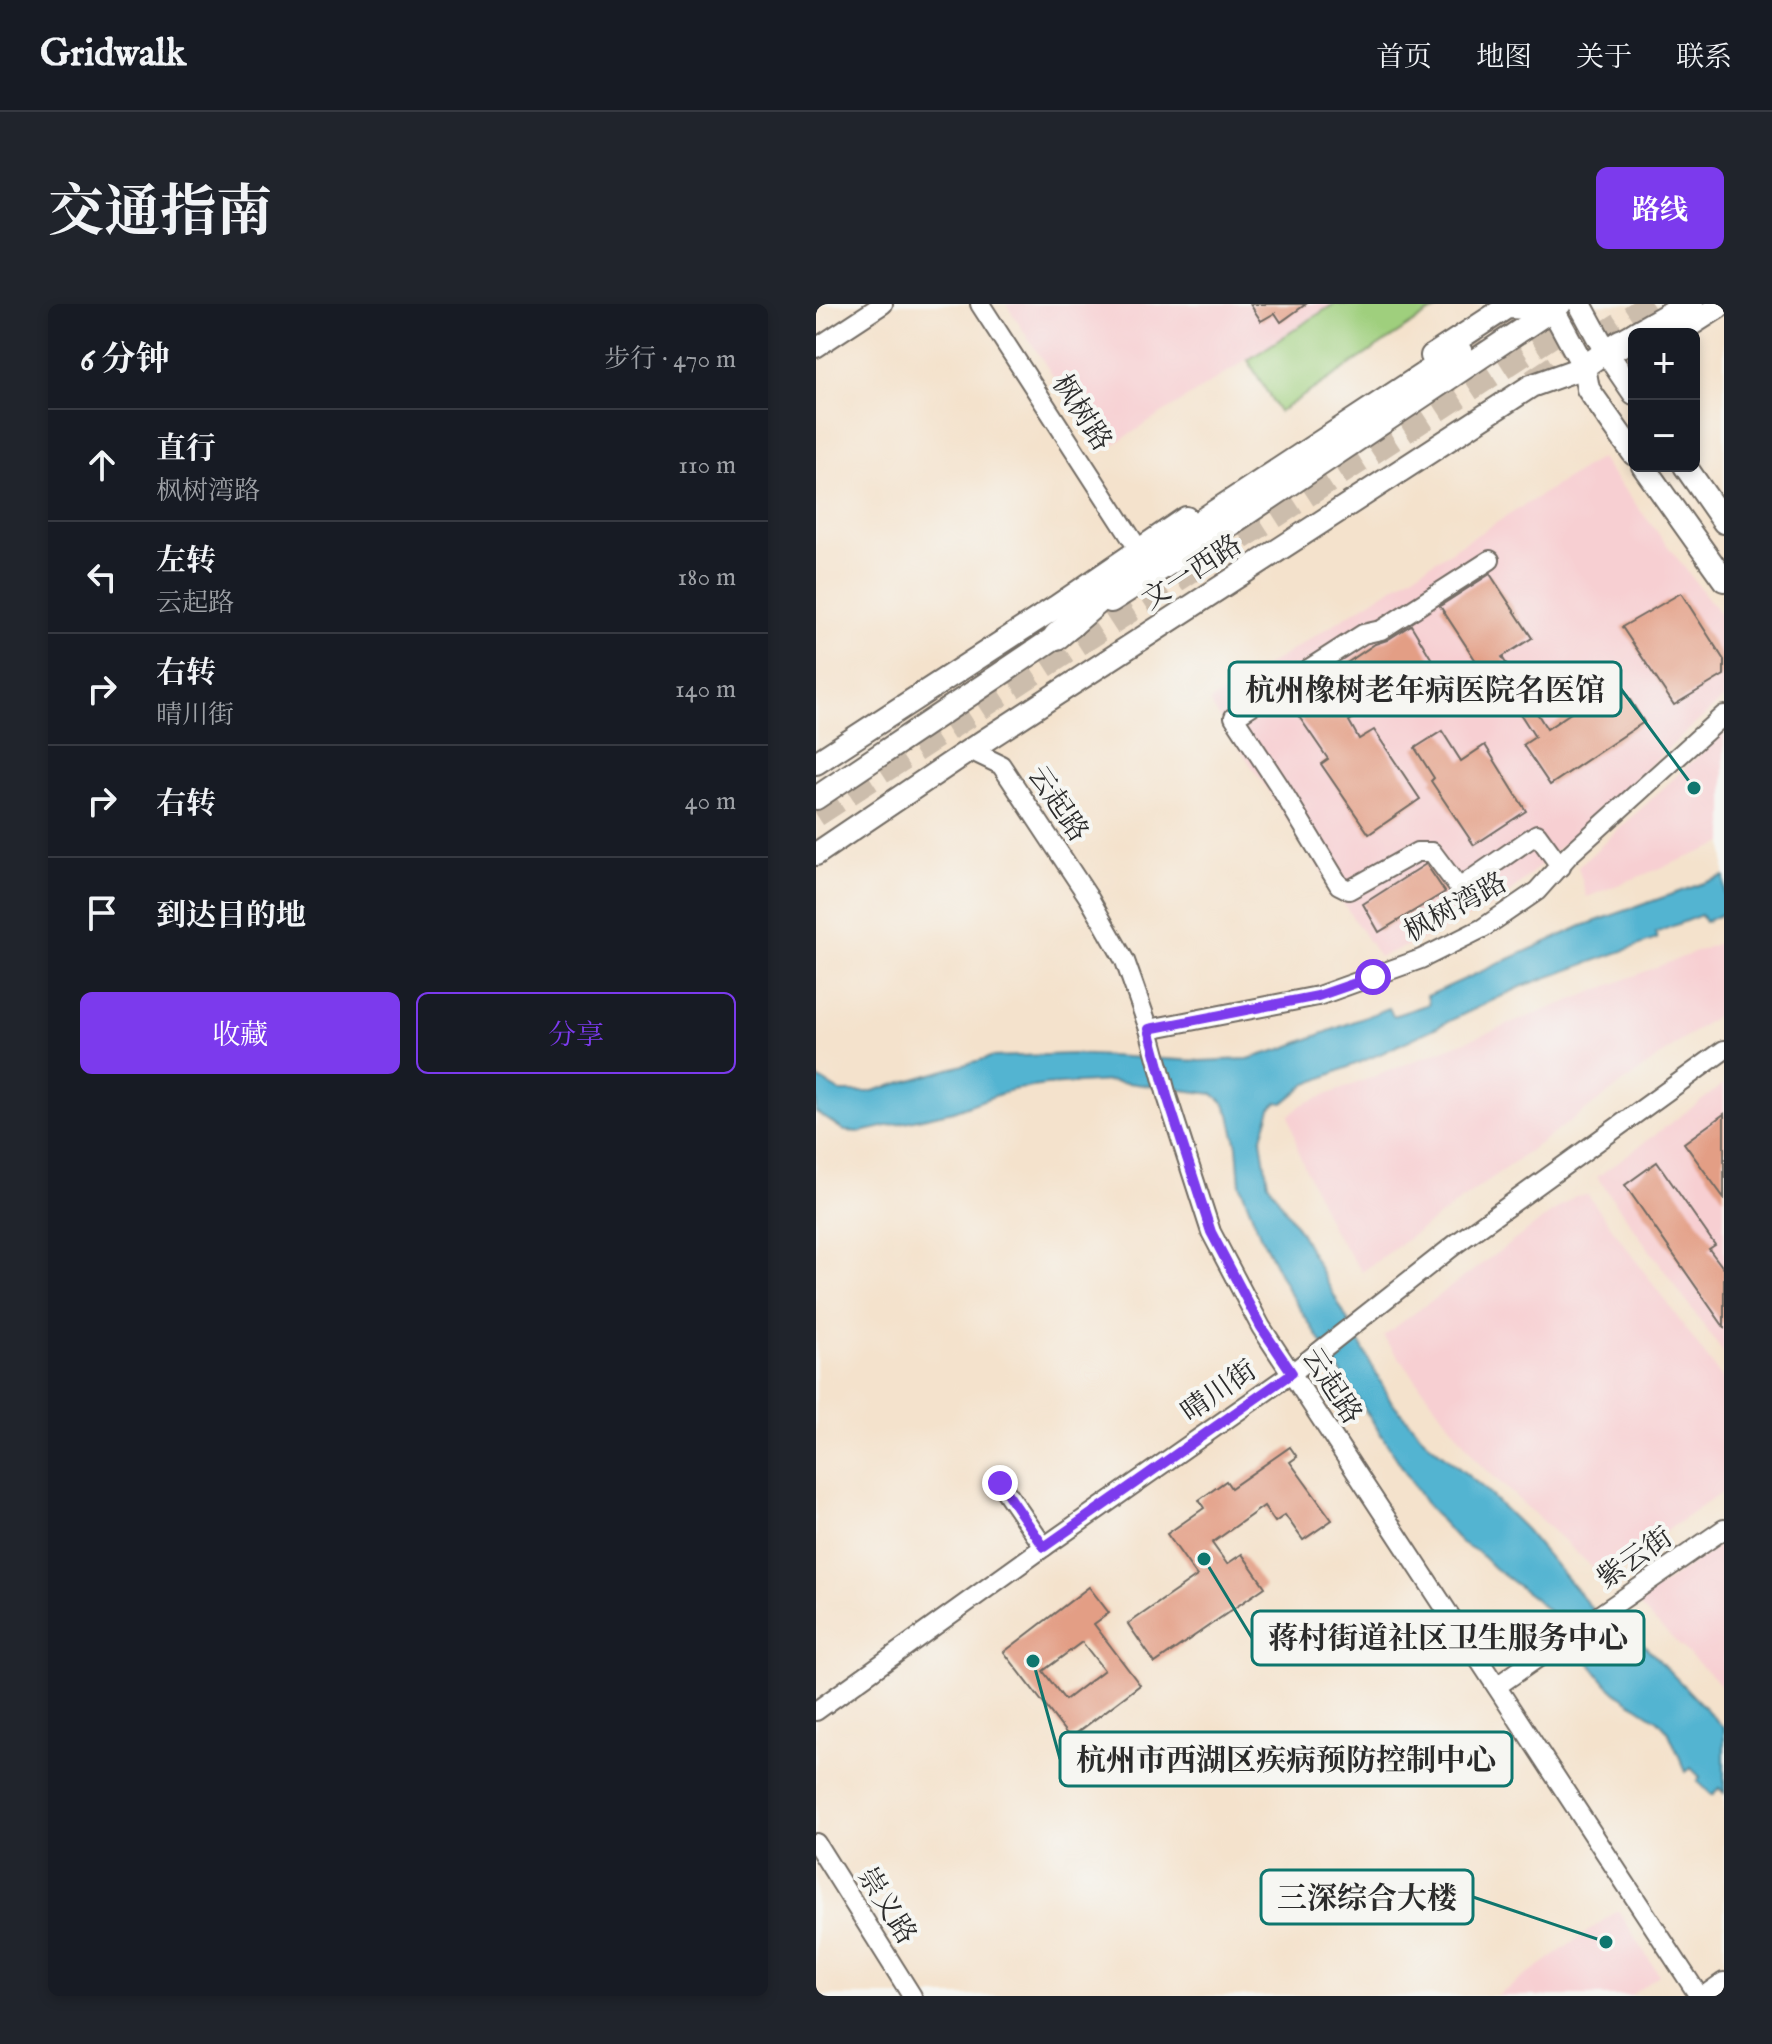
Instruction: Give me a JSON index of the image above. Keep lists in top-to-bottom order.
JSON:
{
  "streets": {
    "main road": ["文一西路"],
    "street": [
      "枫树路",
      "云起路",
      "枫树湾路",
      "晴川街",
      "紫云街",
      "崇义路"
    ]
  },
  "crossings": [
    ["枫树路", "文一西路"],
    ["文一西路", "云起路"],
    ["云起路", "枫树湾路"],
    ["云起路", "晴川街"],
    ["云起路", "紫云街"]
  ],
  "places": [
    "杭州橡树老年病医院名医馆",
    "蒋村街道社区卫生服务中心",
    "杭州市西湖区疾病预防控制中心",
    "三深综合大楼"
  ],
  "page": {
    "header": "Gridwalk",
    "nav": [
      "首页",
      "地图",
      "关于",
      "联系"
    ],
    "title": "交通指南",
    "buttons": [
      "路线",
      ["收藏", "分享"]
    ],
    "heading": ["6 分钟", "步行 · 470 m"],
    "map_buttons": ["+", "−"],
    "list": [
      ["直行", "枫树湾路", "110 m"],
      ["左转", "云起路", "180 m"],
      ["右转", "晴川街", "140 m"],
      ["右转", "40 m"],
      "到达目的地"
    ]
  }
}
